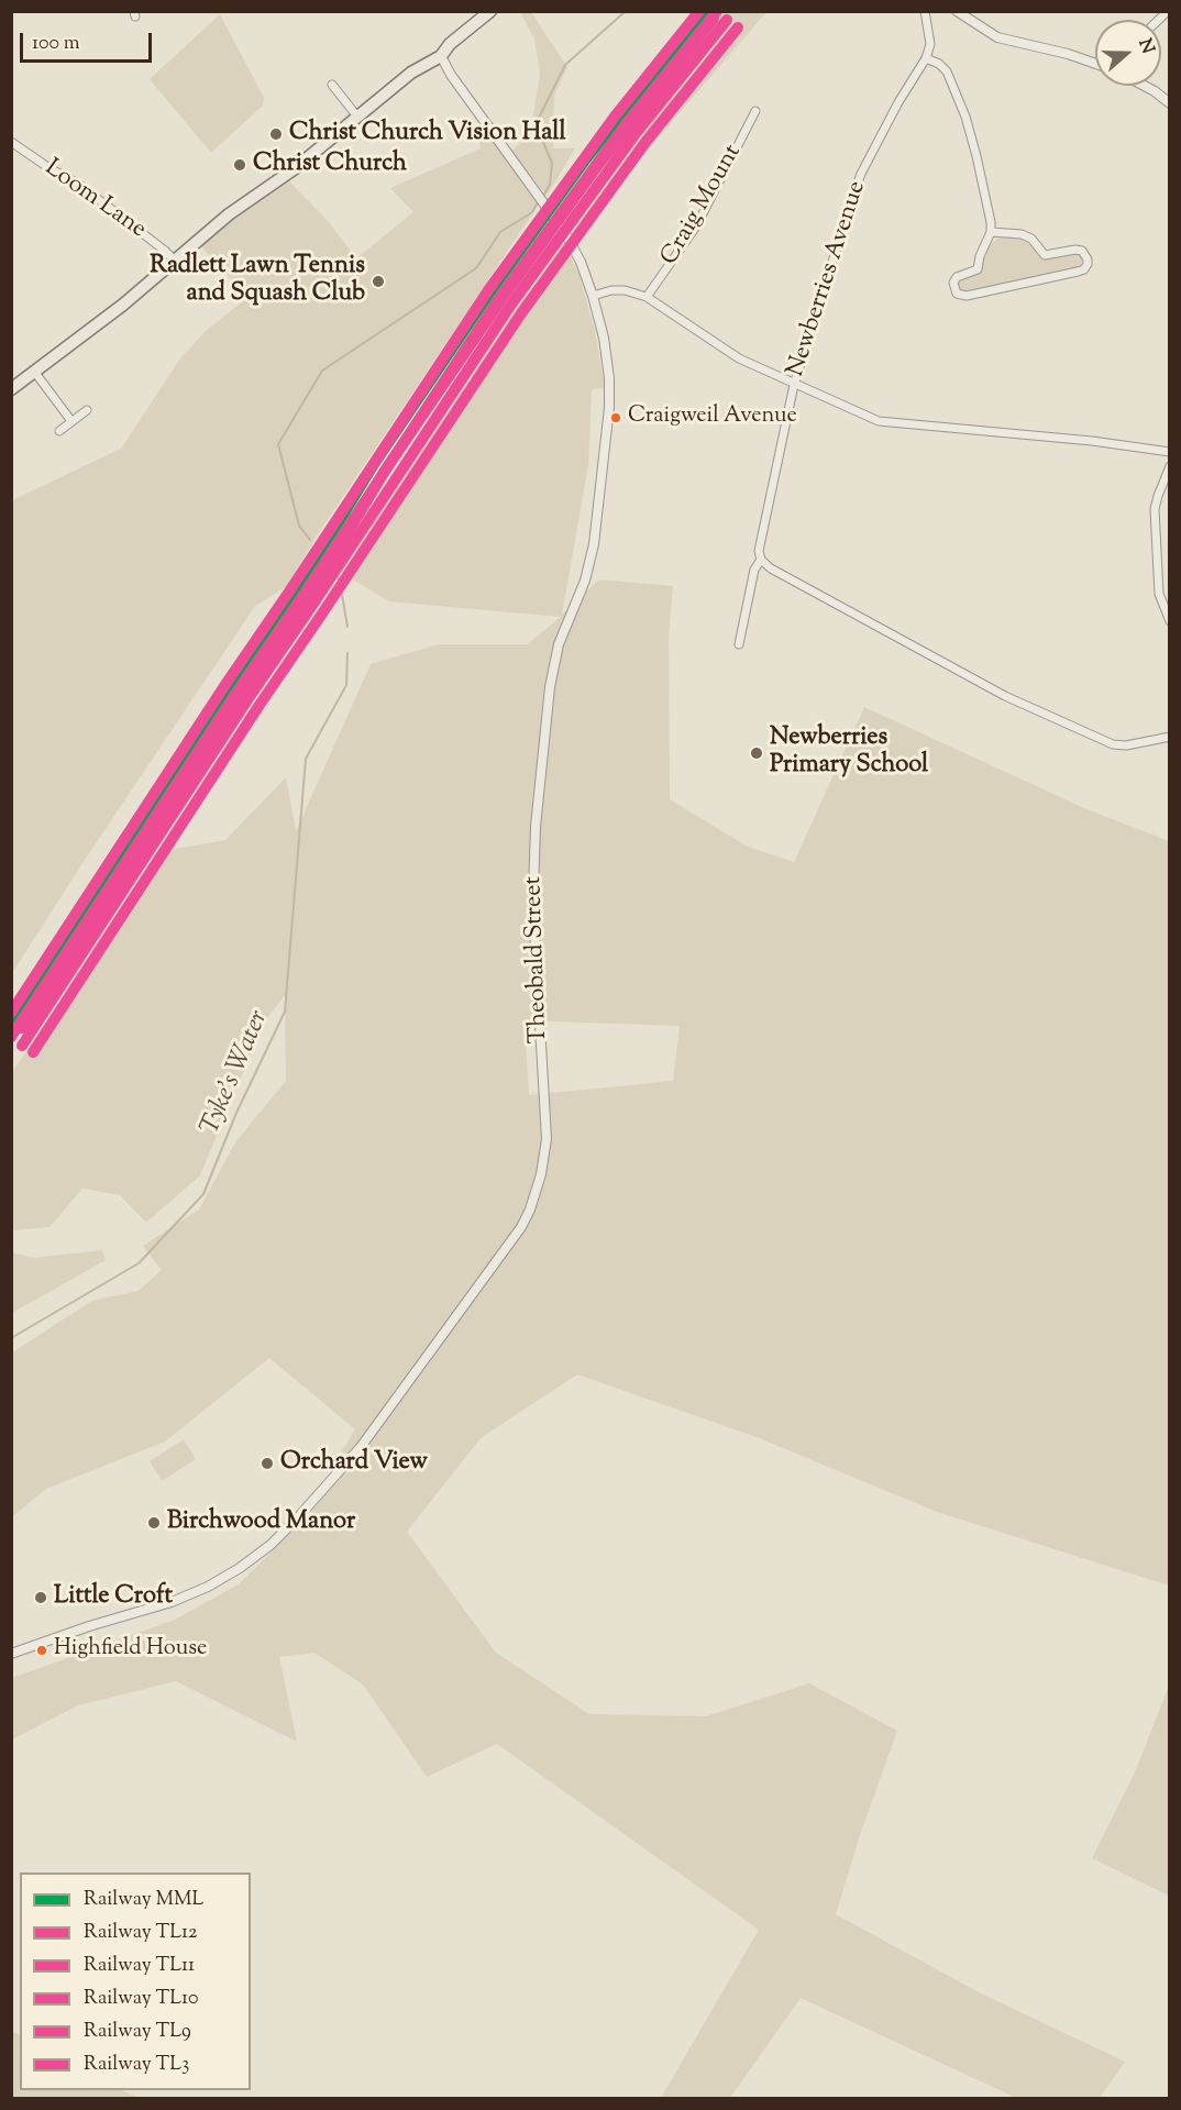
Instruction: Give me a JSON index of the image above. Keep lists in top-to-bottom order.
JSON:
{
  "streets": {
    "street": [
      "Loom Lane",
      "Craig Mount",
      "Newberries Avenue",
      "Theobald Street"
    ]
  },
  "water": ["Tyke's Water"],
  "places": [
    "Christ Church Vision Hall",
    "Christ Church",
    "Radlett Lawn Tennis and Squash Club",
    "Craigweil Avenue",
    "Newberries Primary School",
    "Orchard View",
    "Birchwood Manor",
    "Little Croft",
    "Highfield House"
  ],
  "lines": [
    "rail line MML",
    "rail line TL12",
    "rail line TL10",
    "rail line TL3",
    "rail line TL11",
    "rail line TL9"
  ],
  "legend": [
    "Railway MML",
    "Railway TL12",
    "Railway TL11",
    "Railway TL10",
    "Railway TL9",
    "Railway TL3"
  ],
  "scale_bar": "100 m",
  "north": "right"
}
